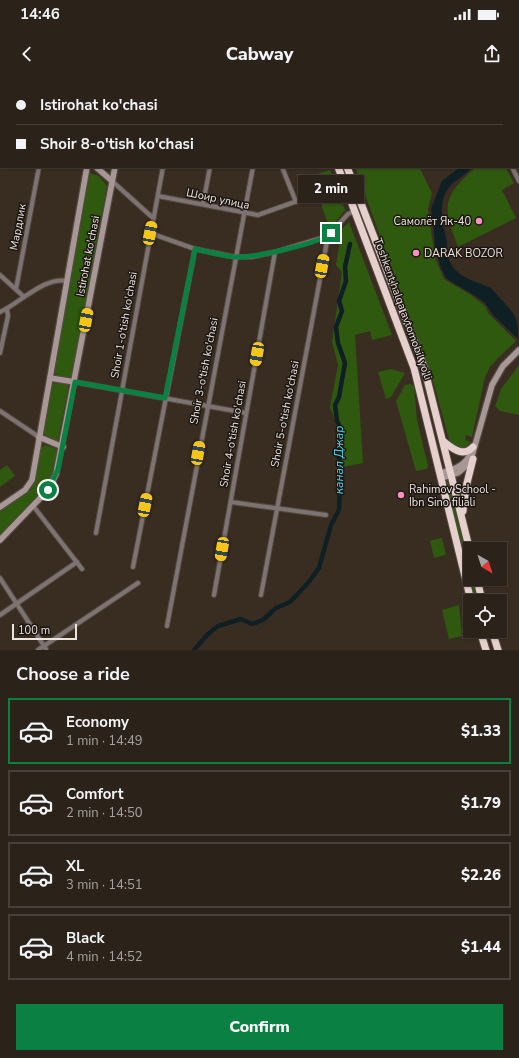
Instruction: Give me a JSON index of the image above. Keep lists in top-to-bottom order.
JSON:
{
  "streets": {
    "highway": ["Toshkent halqa avtomobil yo'li"],
    "main road": ["Istirohat ko'chasi"],
    "street": [
      "Шоир улица",
      "Мардлик",
      "Shoir 1-o'tish ko'chasi",
      "Shoir 3-o'tish ko'chasi",
      "Shoir 5-o'tish ko'chasi",
      "Shoir 4-o'tish ko'chasi"
    ]
  },
  "crossings": [
    ["Шоир улица", "Toshkent halqa avtomobil yo'li"],
    ["Шоир улица", "Shoir 1-o'tish ko'chasi"],
    ["Шоир улица", "Shoir 3-o'tish ko'chasi"]
  ],
  "water": ["канал Джар"],
  "places": ["Самолёт Як-40", "DARAK BOZOR", "Rahimov School - Ibn Sino filiali"],
  "scale_bar": "100 m",
  "north": "bottom right",
  "page": {
    "status": "14:46",
    "header": "Cabway",
    "banner": ["Istirohat ko'chasi", "Shoir 8-o'tish ko'chasi"],
    "bubble": "2 min",
    "scale": "100 m",
    "heading": "Choose a ride",
    "list": [
      {
        "name": "Economy",
        "note": "1 min · 14:49",
        "value": "$1.33"
      },
      {
        "name": "Comfort",
        "note": "2 min · 14:50",
        "value": "$1.79"
      },
      {
        "name": "XL",
        "note": "3 min · 14:51",
        "value": "$2.26"
      },
      {
        "name": "Black",
        "note": "4 min · 14:52",
        "value": "$1.44"
      }
    ],
    "buttons": "Confirm"
  }
}
